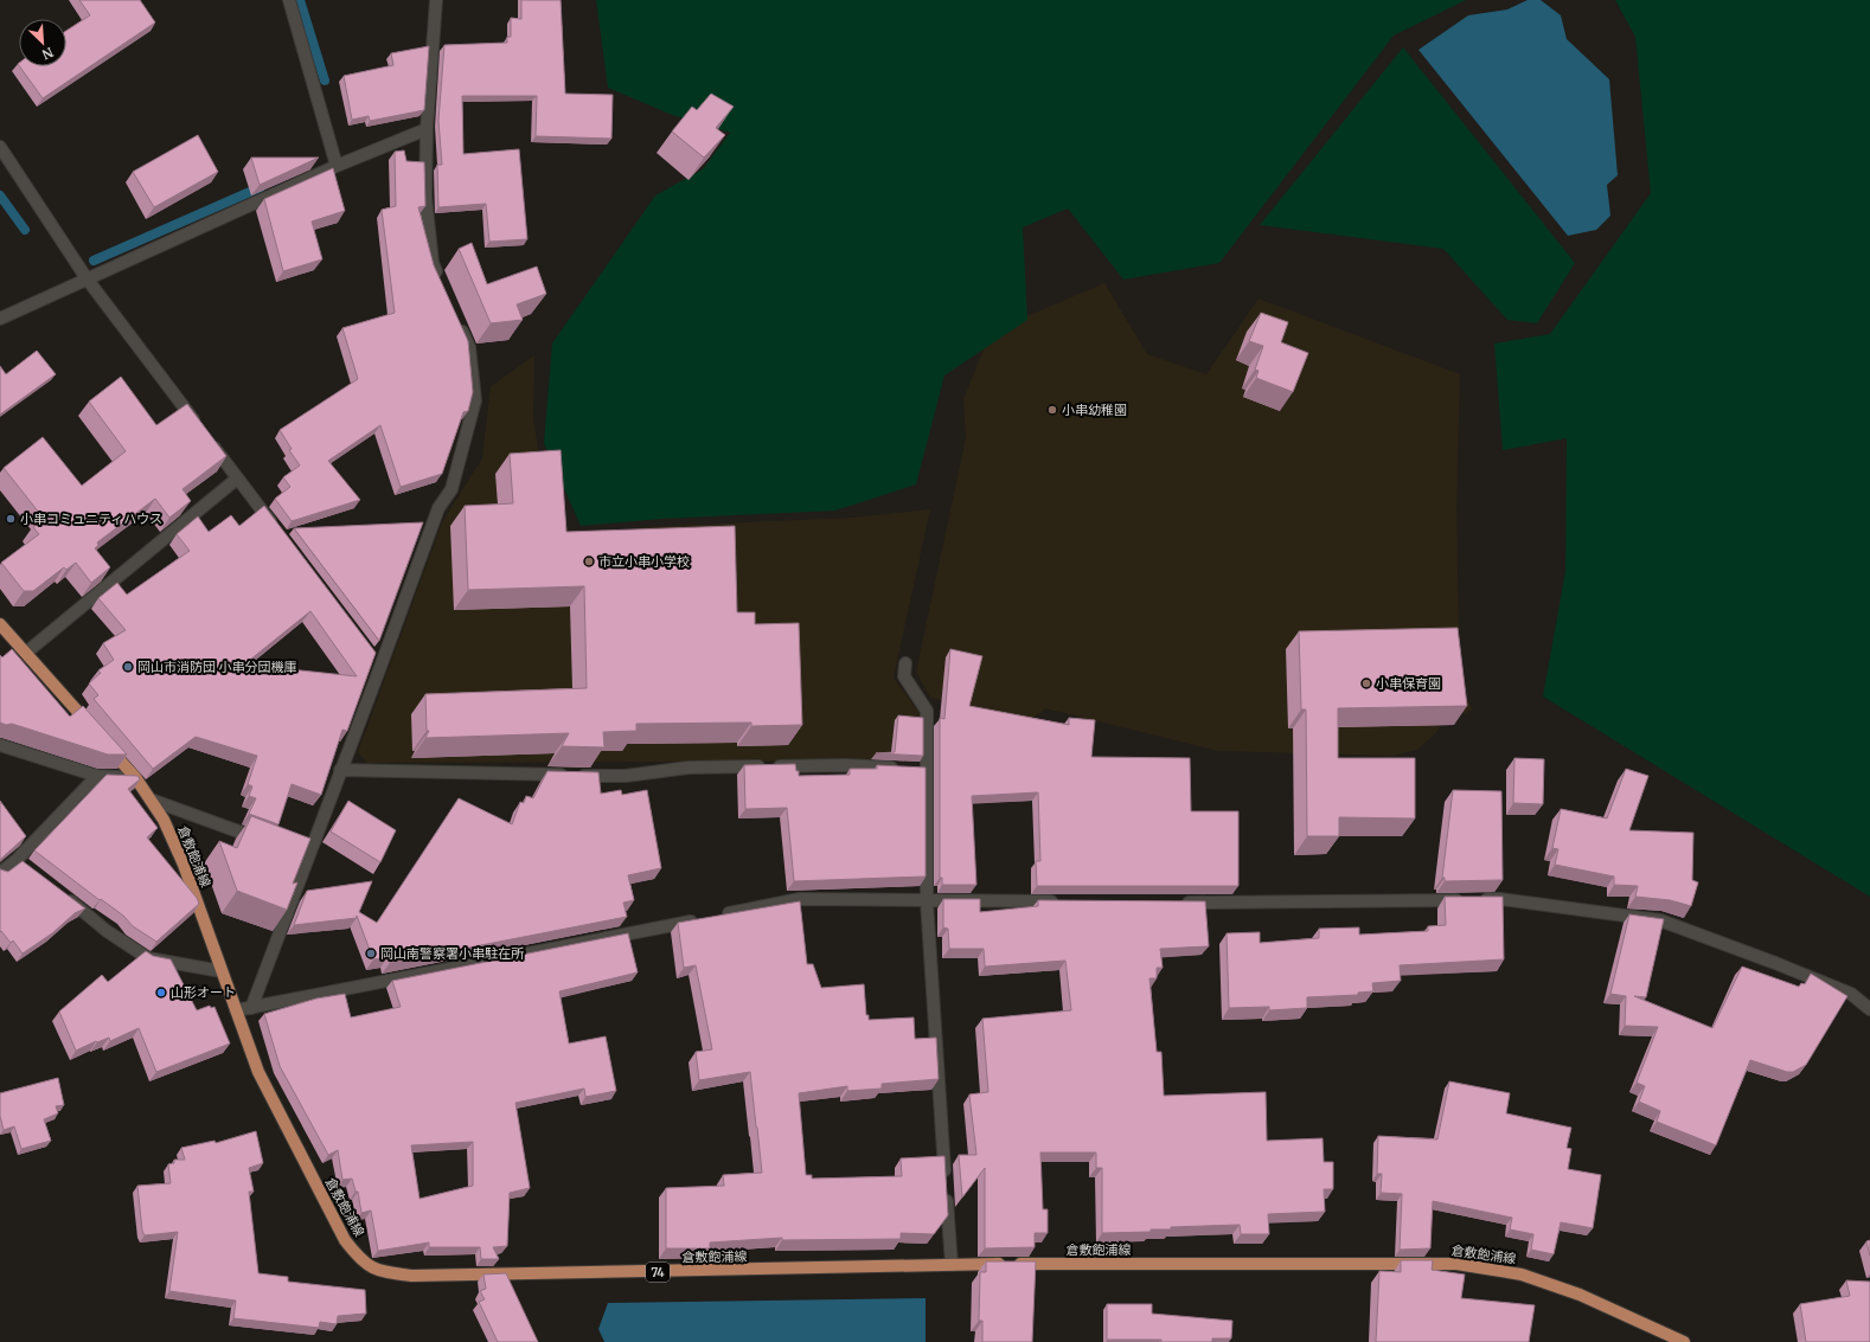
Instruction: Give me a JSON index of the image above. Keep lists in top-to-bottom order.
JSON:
{
  "streets": {
    "main road": ["倉敷飽浦線", "74"]
  },
  "places": [
    "小串幼稚園",
    "小串コミュニティハウス",
    "市立小串小学校",
    "岡山市消防団 小串分団機庫",
    "小串保育園",
    "岡山南警察署小串駐在所",
    "山形オート"
  ],
  "north": "bottom right"
}
